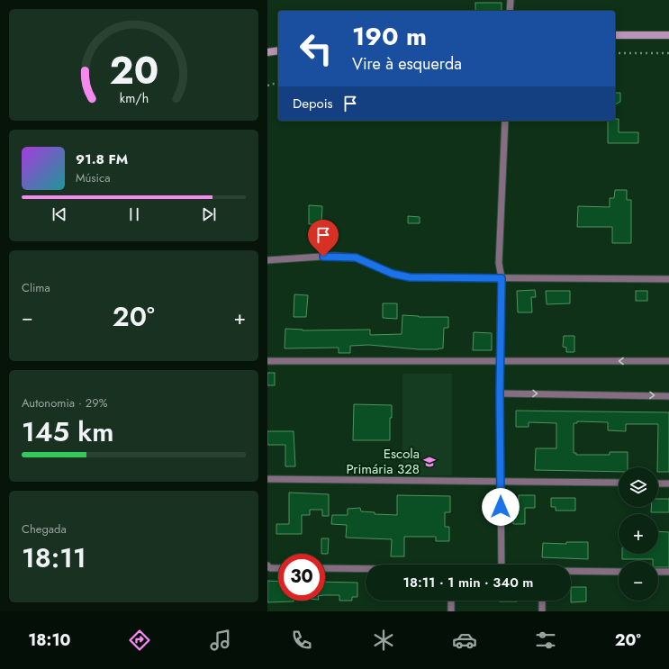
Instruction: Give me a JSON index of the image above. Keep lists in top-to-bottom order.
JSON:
{
  "places": {
    "school or university": ["Escola Primária 328"]
  },
  "page": {
    "turn": ["190 m", "Vire à esquerda"],
    "then": "Depois",
    "song": ["91.8 FM", "Música"],
    "tile": [
      "Clima",
      ["Autonomia · 29%", "145 km"],
      ["Chegada", "18:11"]
    ],
    "heat": ["−", "20°", "+"],
    "map_buttons": ["+", "−"],
    "limit": "30",
    "trip": "18:11 · 1 min · 340 m",
    "tabs": ["18:10", "20°"],
    "gauge": ["20", "km/h"]
  }
}
